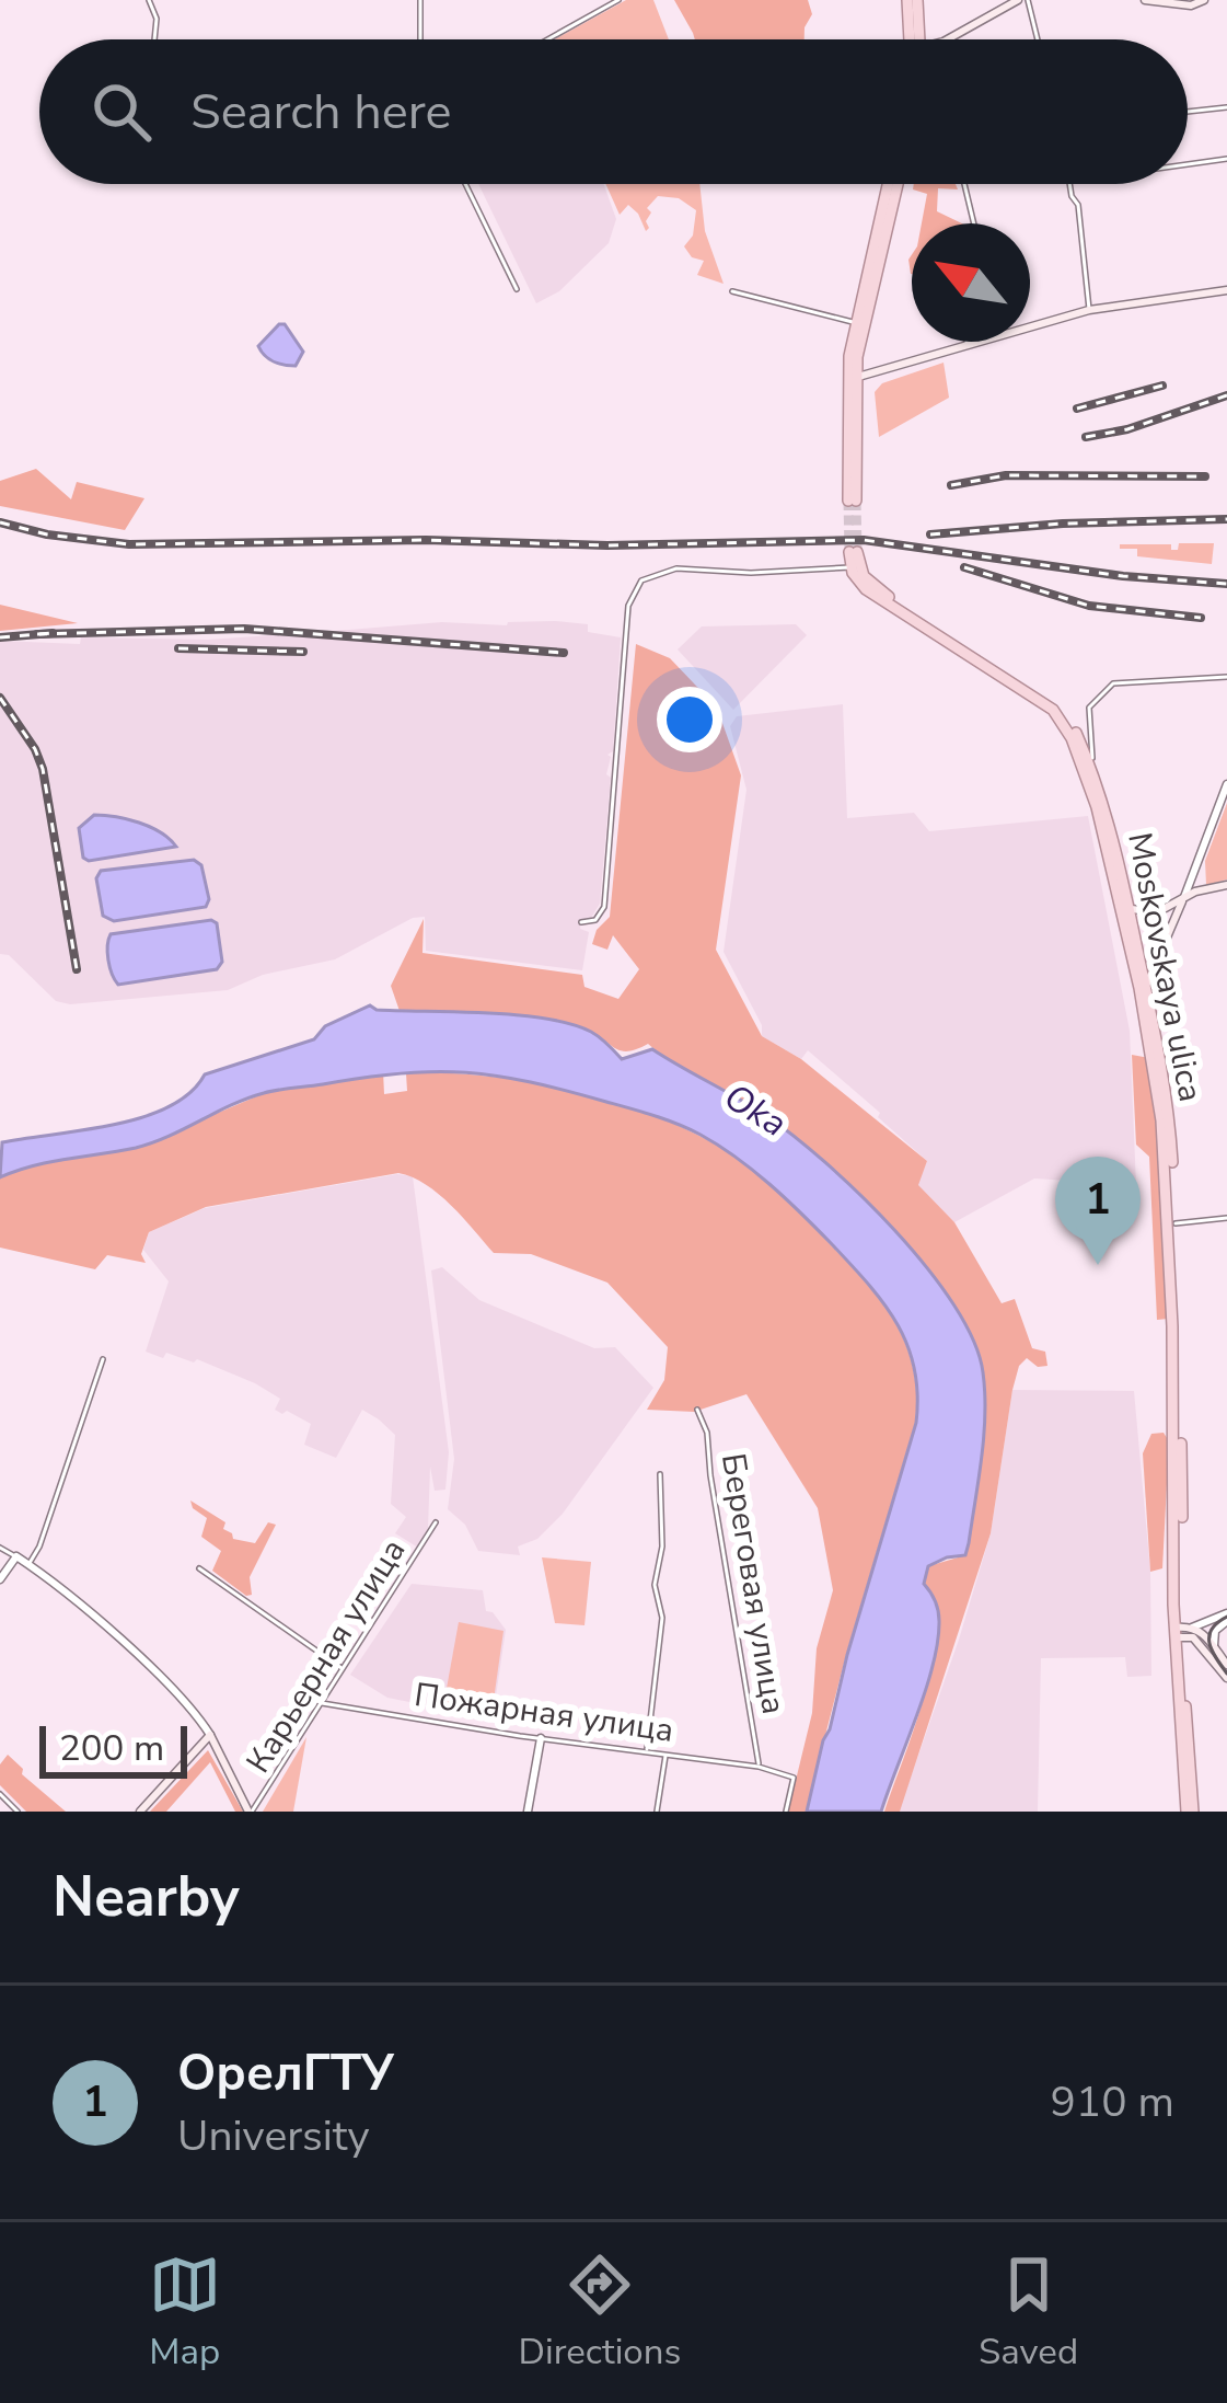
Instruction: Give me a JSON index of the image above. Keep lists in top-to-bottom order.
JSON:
{
  "streets": {
    "main road": ["Moskovskaya ulica"],
    "street": ["Береговая улица", "Карьерная улица", "Пожарная улица"]
  },
  "crossings": [
    ["Береговая улица", "Пожарная улица"],
    ["Карьерная улица", "Пожарная улица"]
  ],
  "water": ["Oka"],
  "scale_bar": "200 m",
  "north": "top left",
  "page": {
    "search": "Search here",
    "pins": "1",
    "scale": "200 m",
    "heading": "Nearby",
    "list": [
      {
        "mark": "1",
        "name": "ОрелГТУ",
        "note": "University",
        "value": "910 m"
      }
    ],
    "nav": ["Map", "Directions", "Saved"]
  }
}
